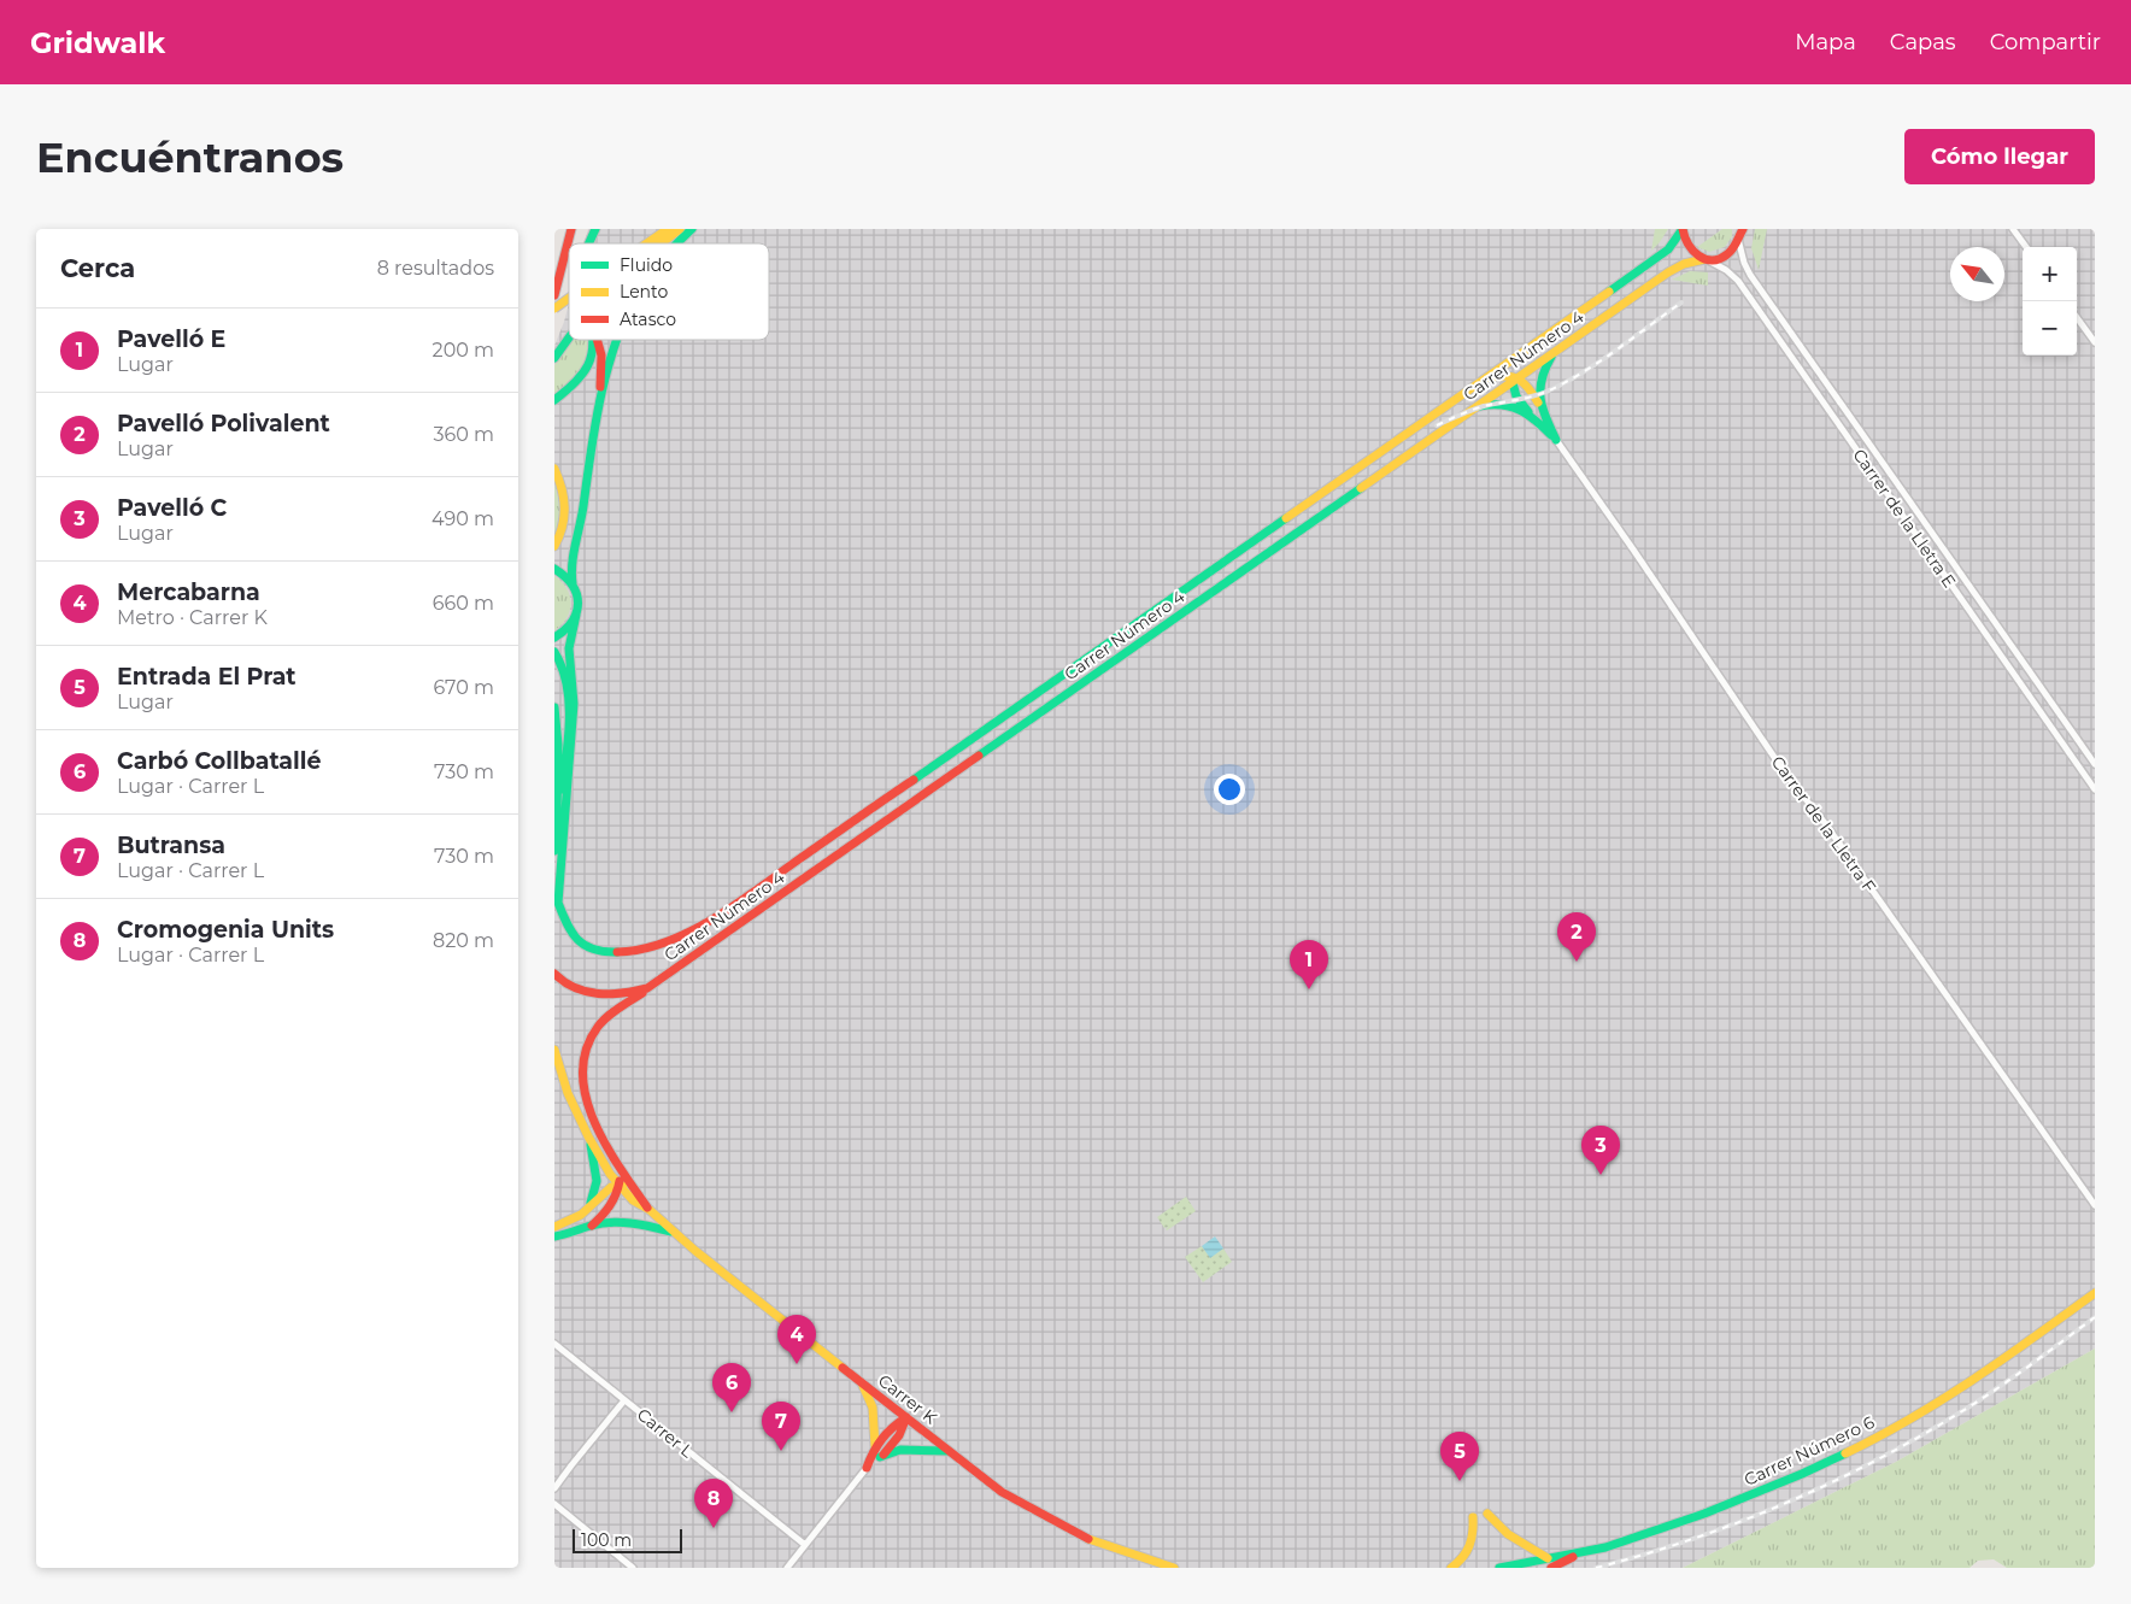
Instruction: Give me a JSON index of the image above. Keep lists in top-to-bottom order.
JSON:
{
  "streets": {
    "main road": ["Carrer Número 4", "Carrer K", "Carrer Número 6"],
    "street": ["Carrer de la Lletra E", "Carrer de la Lletra F", "Carrer L"]
  },
  "crossings": [
    ["Carrer Número 4", "Carrer de la Lletra E"],
    ["Carrer Número 4", "Carrer K"]
  ],
  "legend": ["Fluido", "Lento", "Atasco"],
  "scale_bar": "100 m",
  "north": "top left",
  "page": {
    "header": "Gridwalk",
    "nav": ["Mapa", "Capas", "Compartir"],
    "buttons": "Cómo llegar",
    "title": "Encuéntranos",
    "heading": ["Cerca", "8 resultados"],
    "map_buttons": ["+", "−"],
    "list": [
      {
        "mark": "1",
        "name": "Pavelló E",
        "note": "Lugar",
        "value": "200 m"
      },
      {
        "mark": "2",
        "name": "Pavelló Polivalent",
        "note": "Lugar",
        "value": "360 m"
      },
      {
        "mark": "3",
        "name": "Pavelló C",
        "note": "Lugar",
        "value": "490 m"
      },
      {
        "mark": "4",
        "name": "Mercabarna",
        "note": "Metro · Carrer K",
        "value": "660 m"
      },
      {
        "mark": "5",
        "name": "Entrada El Prat",
        "note": "Lugar",
        "value": "670 m"
      },
      {
        "mark": "6",
        "name": "Carbó Collbatallé",
        "note": "Lugar · Carrer L",
        "value": "730 m"
      },
      {
        "mark": "7",
        "name": "Butransa",
        "note": "Lugar · Carrer L",
        "value": "730 m"
      },
      {
        "mark": "8",
        "name": "Cromogenia Units",
        "note": "Lugar · Carrer L",
        "value": "820 m"
      }
    ],
    "pins": [
      "2",
      "1",
      "3",
      "4",
      "6",
      "7",
      "5",
      "8"
    ],
    "scale": "100 m"
  }
}
